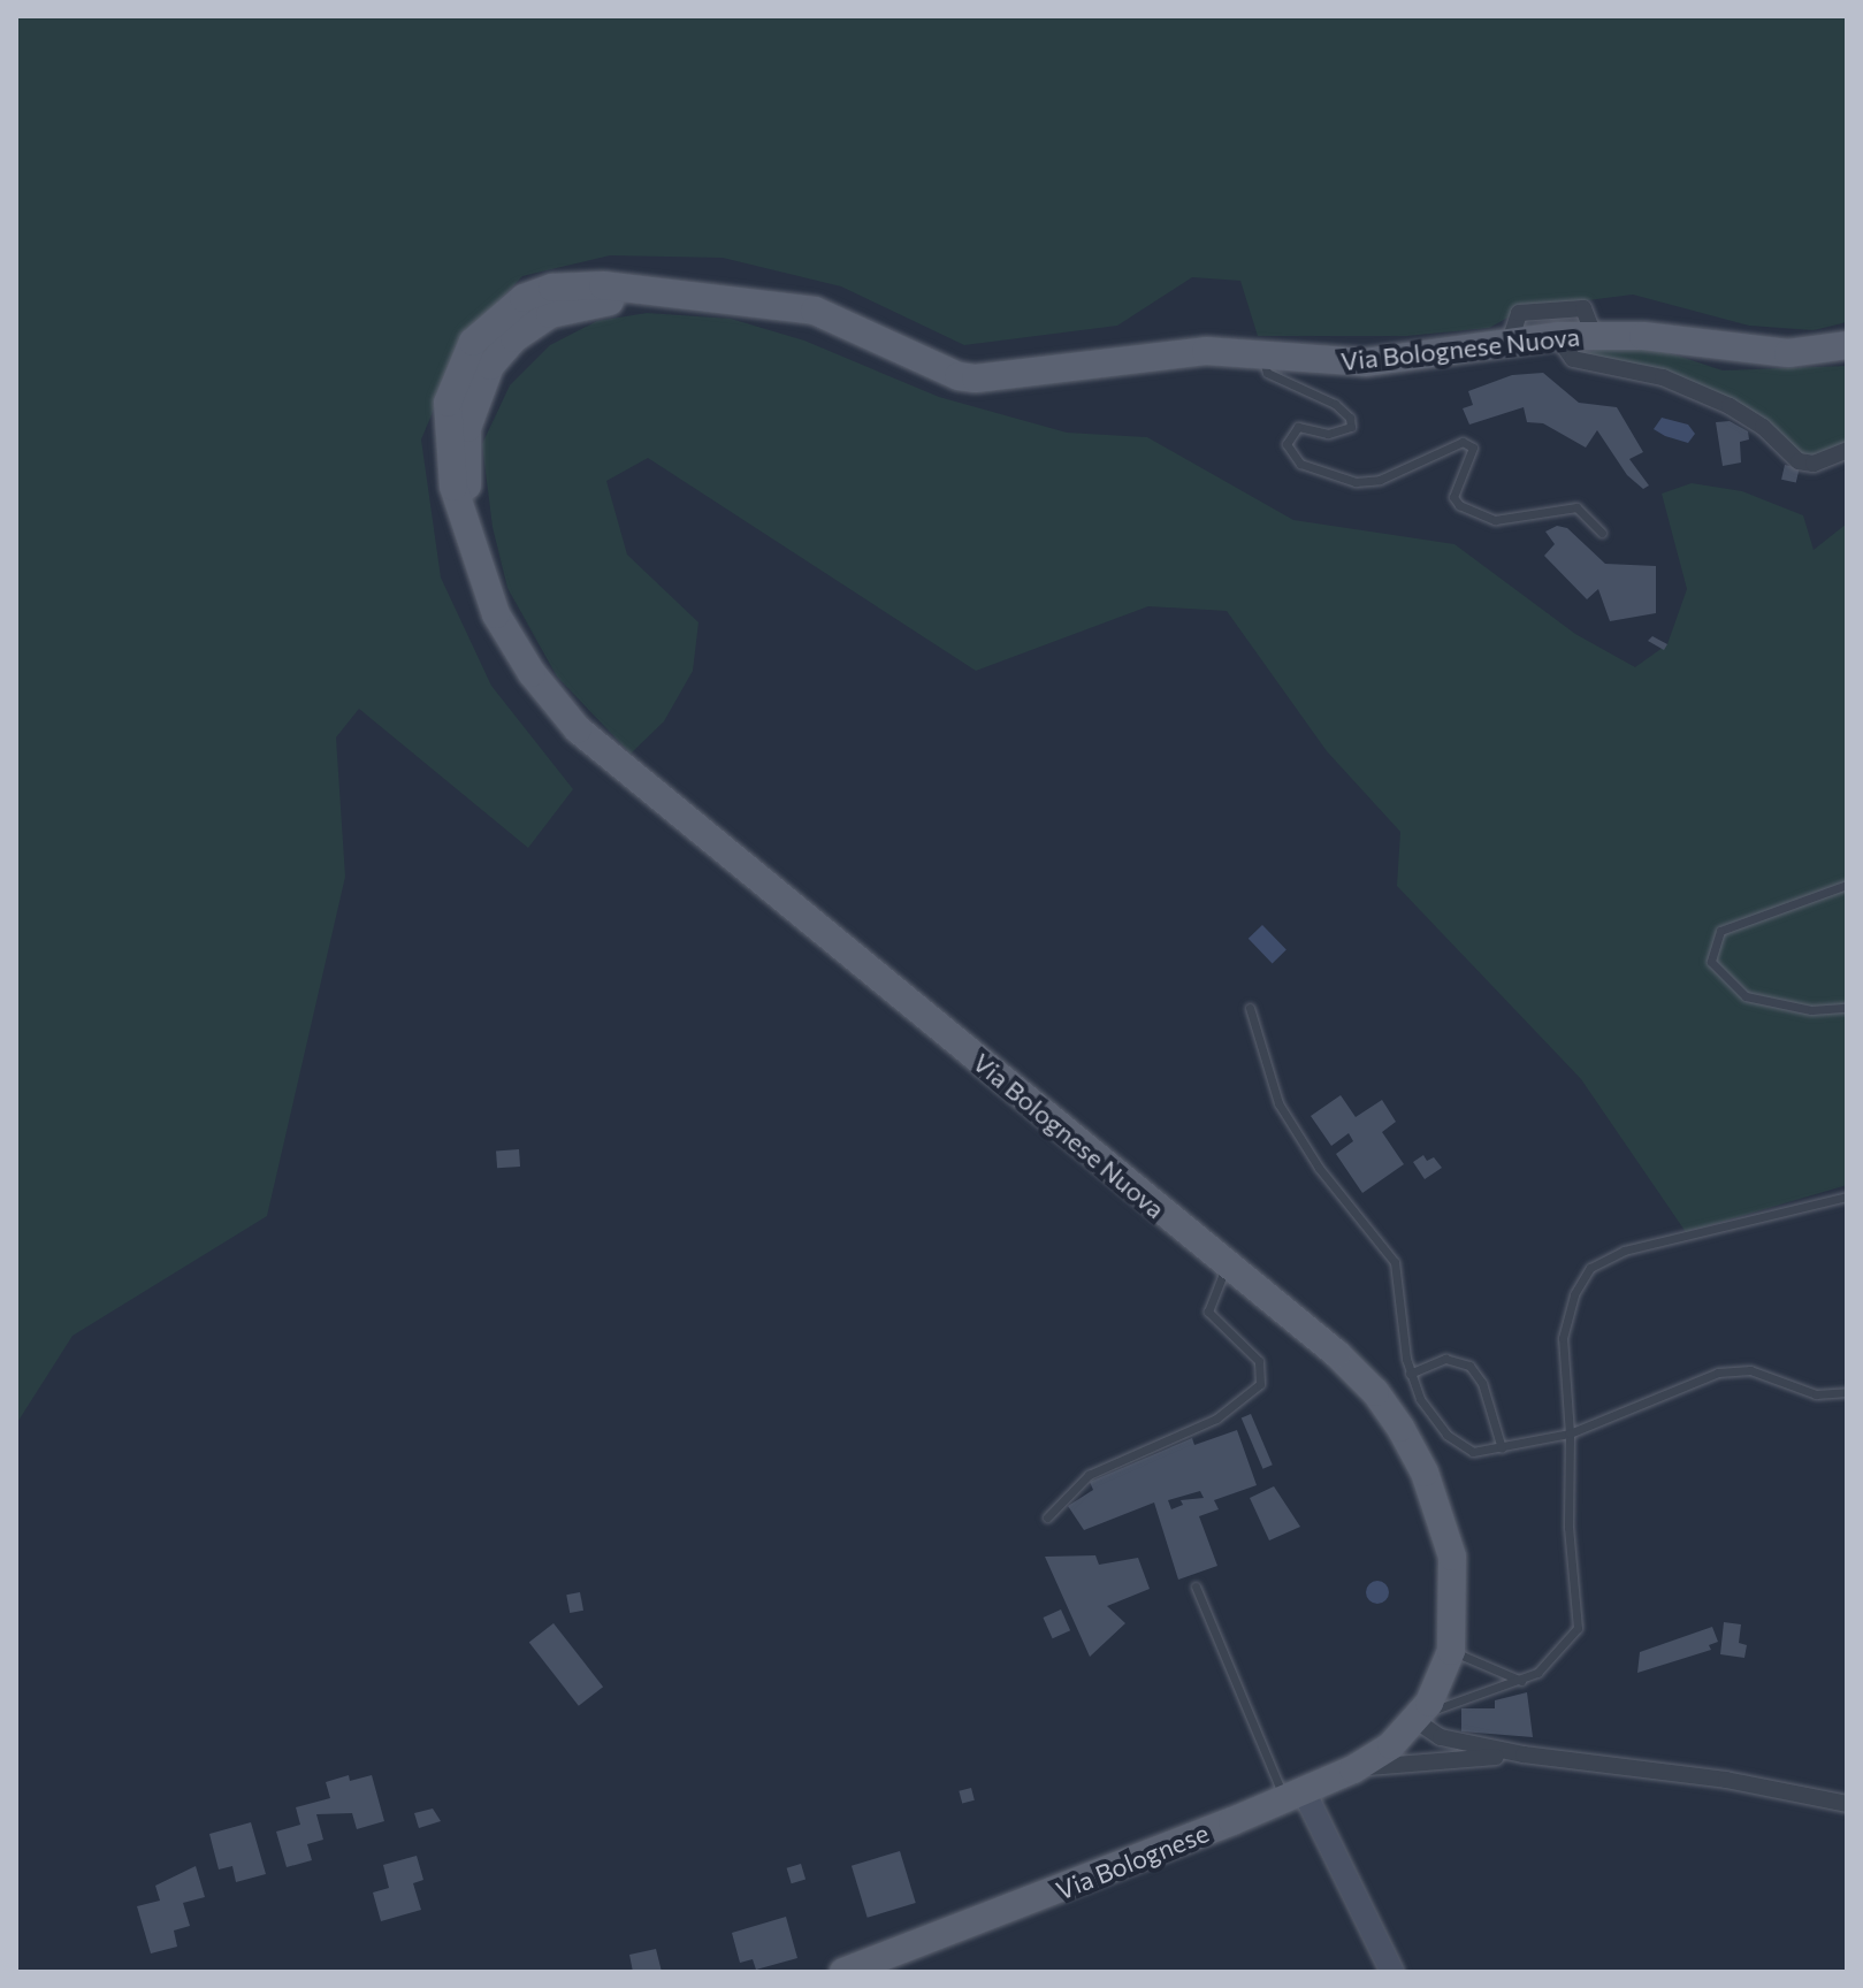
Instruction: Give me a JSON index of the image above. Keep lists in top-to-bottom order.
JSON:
{
  "streets": {
    "main road": ["Via Bolognese Nuova", "Via Bolognese"]
  },
  "crossings": [
    ["Via Bolognese Nuova", "Via Bolognese"]
  ]
}
